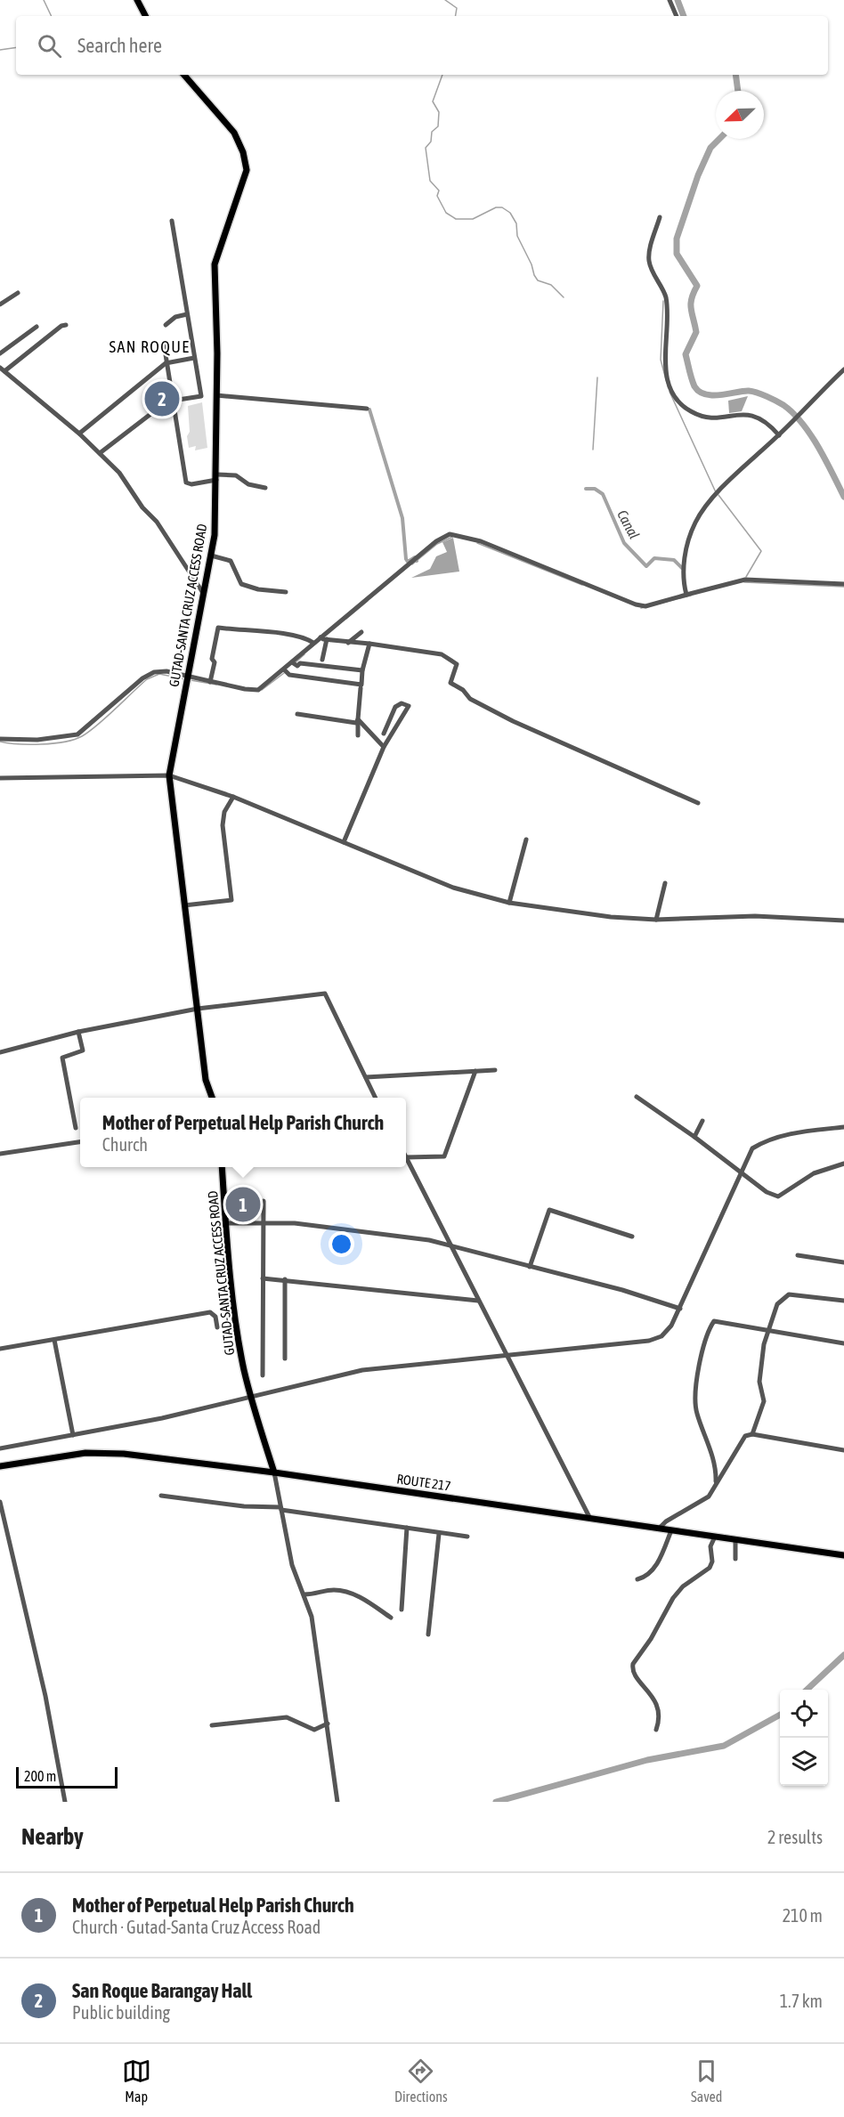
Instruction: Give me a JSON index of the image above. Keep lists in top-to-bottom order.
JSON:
{
  "streets": {
    "main road": ["GUTAD-SANTA CRUZ ACCESS ROAD", "ROUTE 217"]
  },
  "crossings": [
    ["GUTAD-SANTA CRUZ ACCESS ROAD", "ROUTE 217"]
  ],
  "districts": ["SAN ROQUE"],
  "water": ["Canal"],
  "scale_bar": "200 m",
  "north": "bottom left",
  "page": {
    "search": "Search here",
    "pins": ["2", "1"],
    "popup": ["Mother of Perpetual Help Parish Church", "Church"],
    "scale": "200 m",
    "heading": ["Nearby", "2 results"],
    "list": [
      {
        "mark": "1",
        "name": "Mother of Perpetual Help Parish Church",
        "note": "Church · Gutad-Santa Cruz Access Road",
        "value": "210 m"
      },
      {
        "mark": "2",
        "name": "San Roque Barangay Hall",
        "note": "Public building",
        "value": "1.7 km"
      }
    ],
    "nav": ["Map", "Directions", "Saved"]
  }
}
